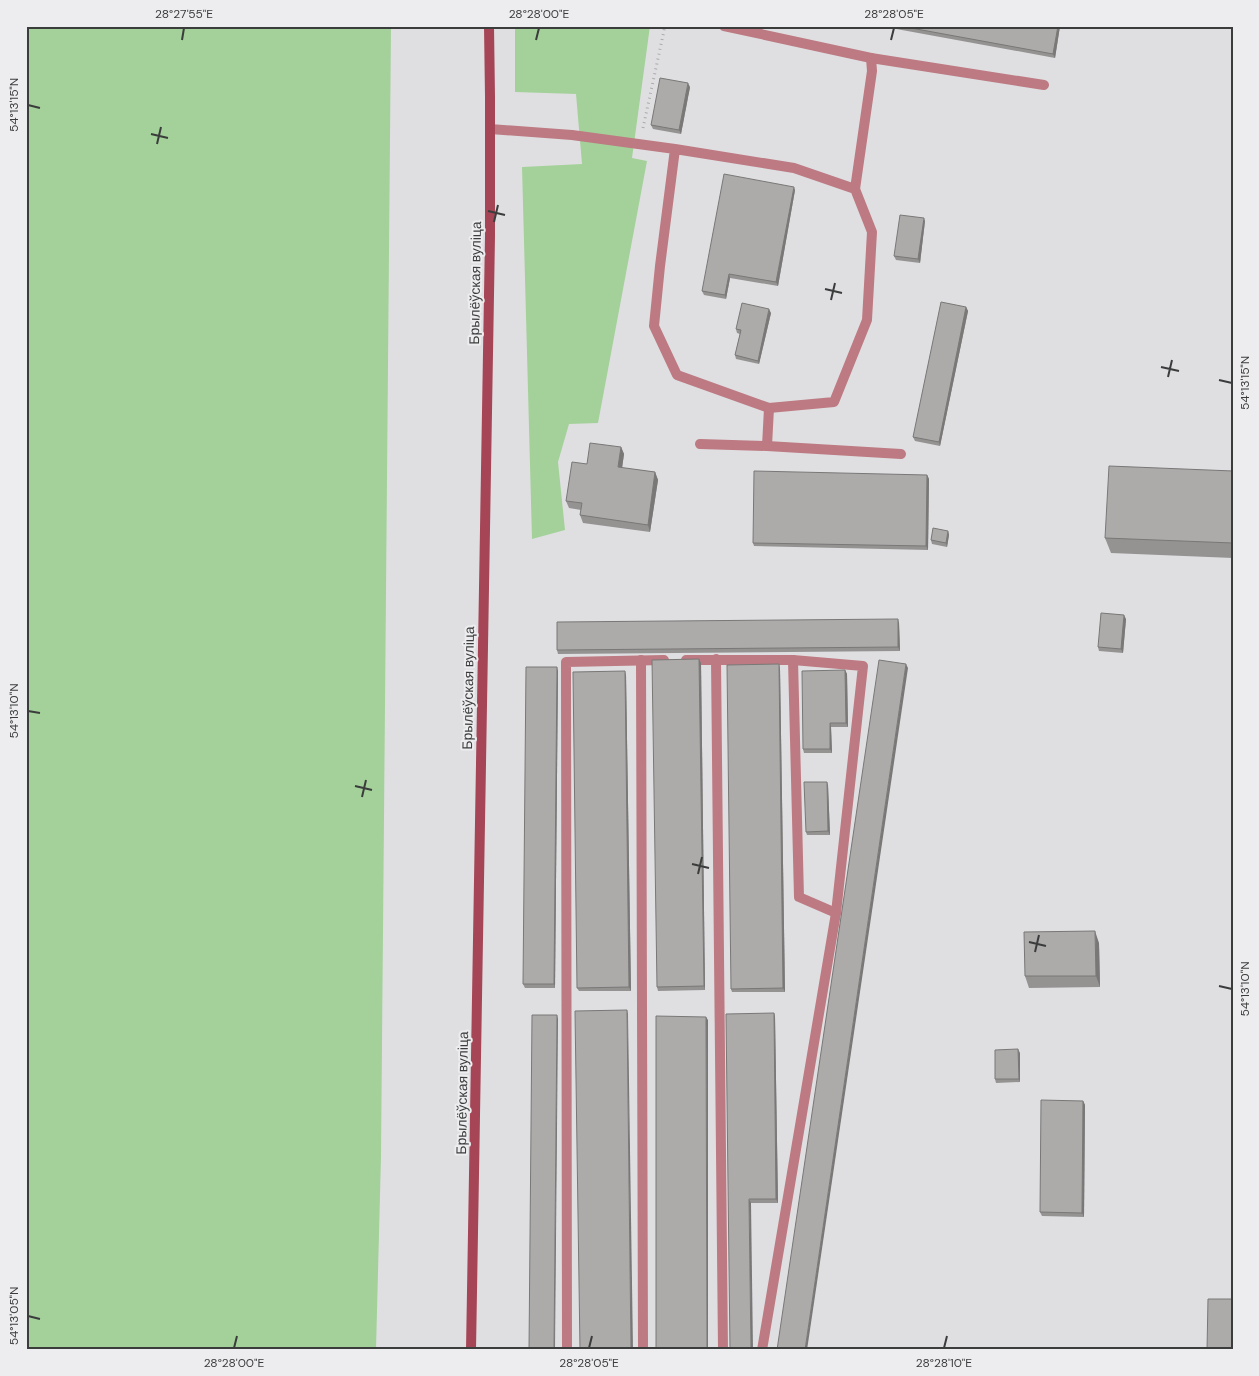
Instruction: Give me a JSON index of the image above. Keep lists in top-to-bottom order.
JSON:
{
  "streets": {
    "street": ["Брылёўская вуліца"]
  },
  "coordinates": [
    "28°27'55\"E",
    "28°28'00\"E",
    "28°28'05\"E",
    "54°13'15\"N",
    "54°13'10\"N",
    "54°13'05\"N",
    "28°28'10\"E"
  ]
}
